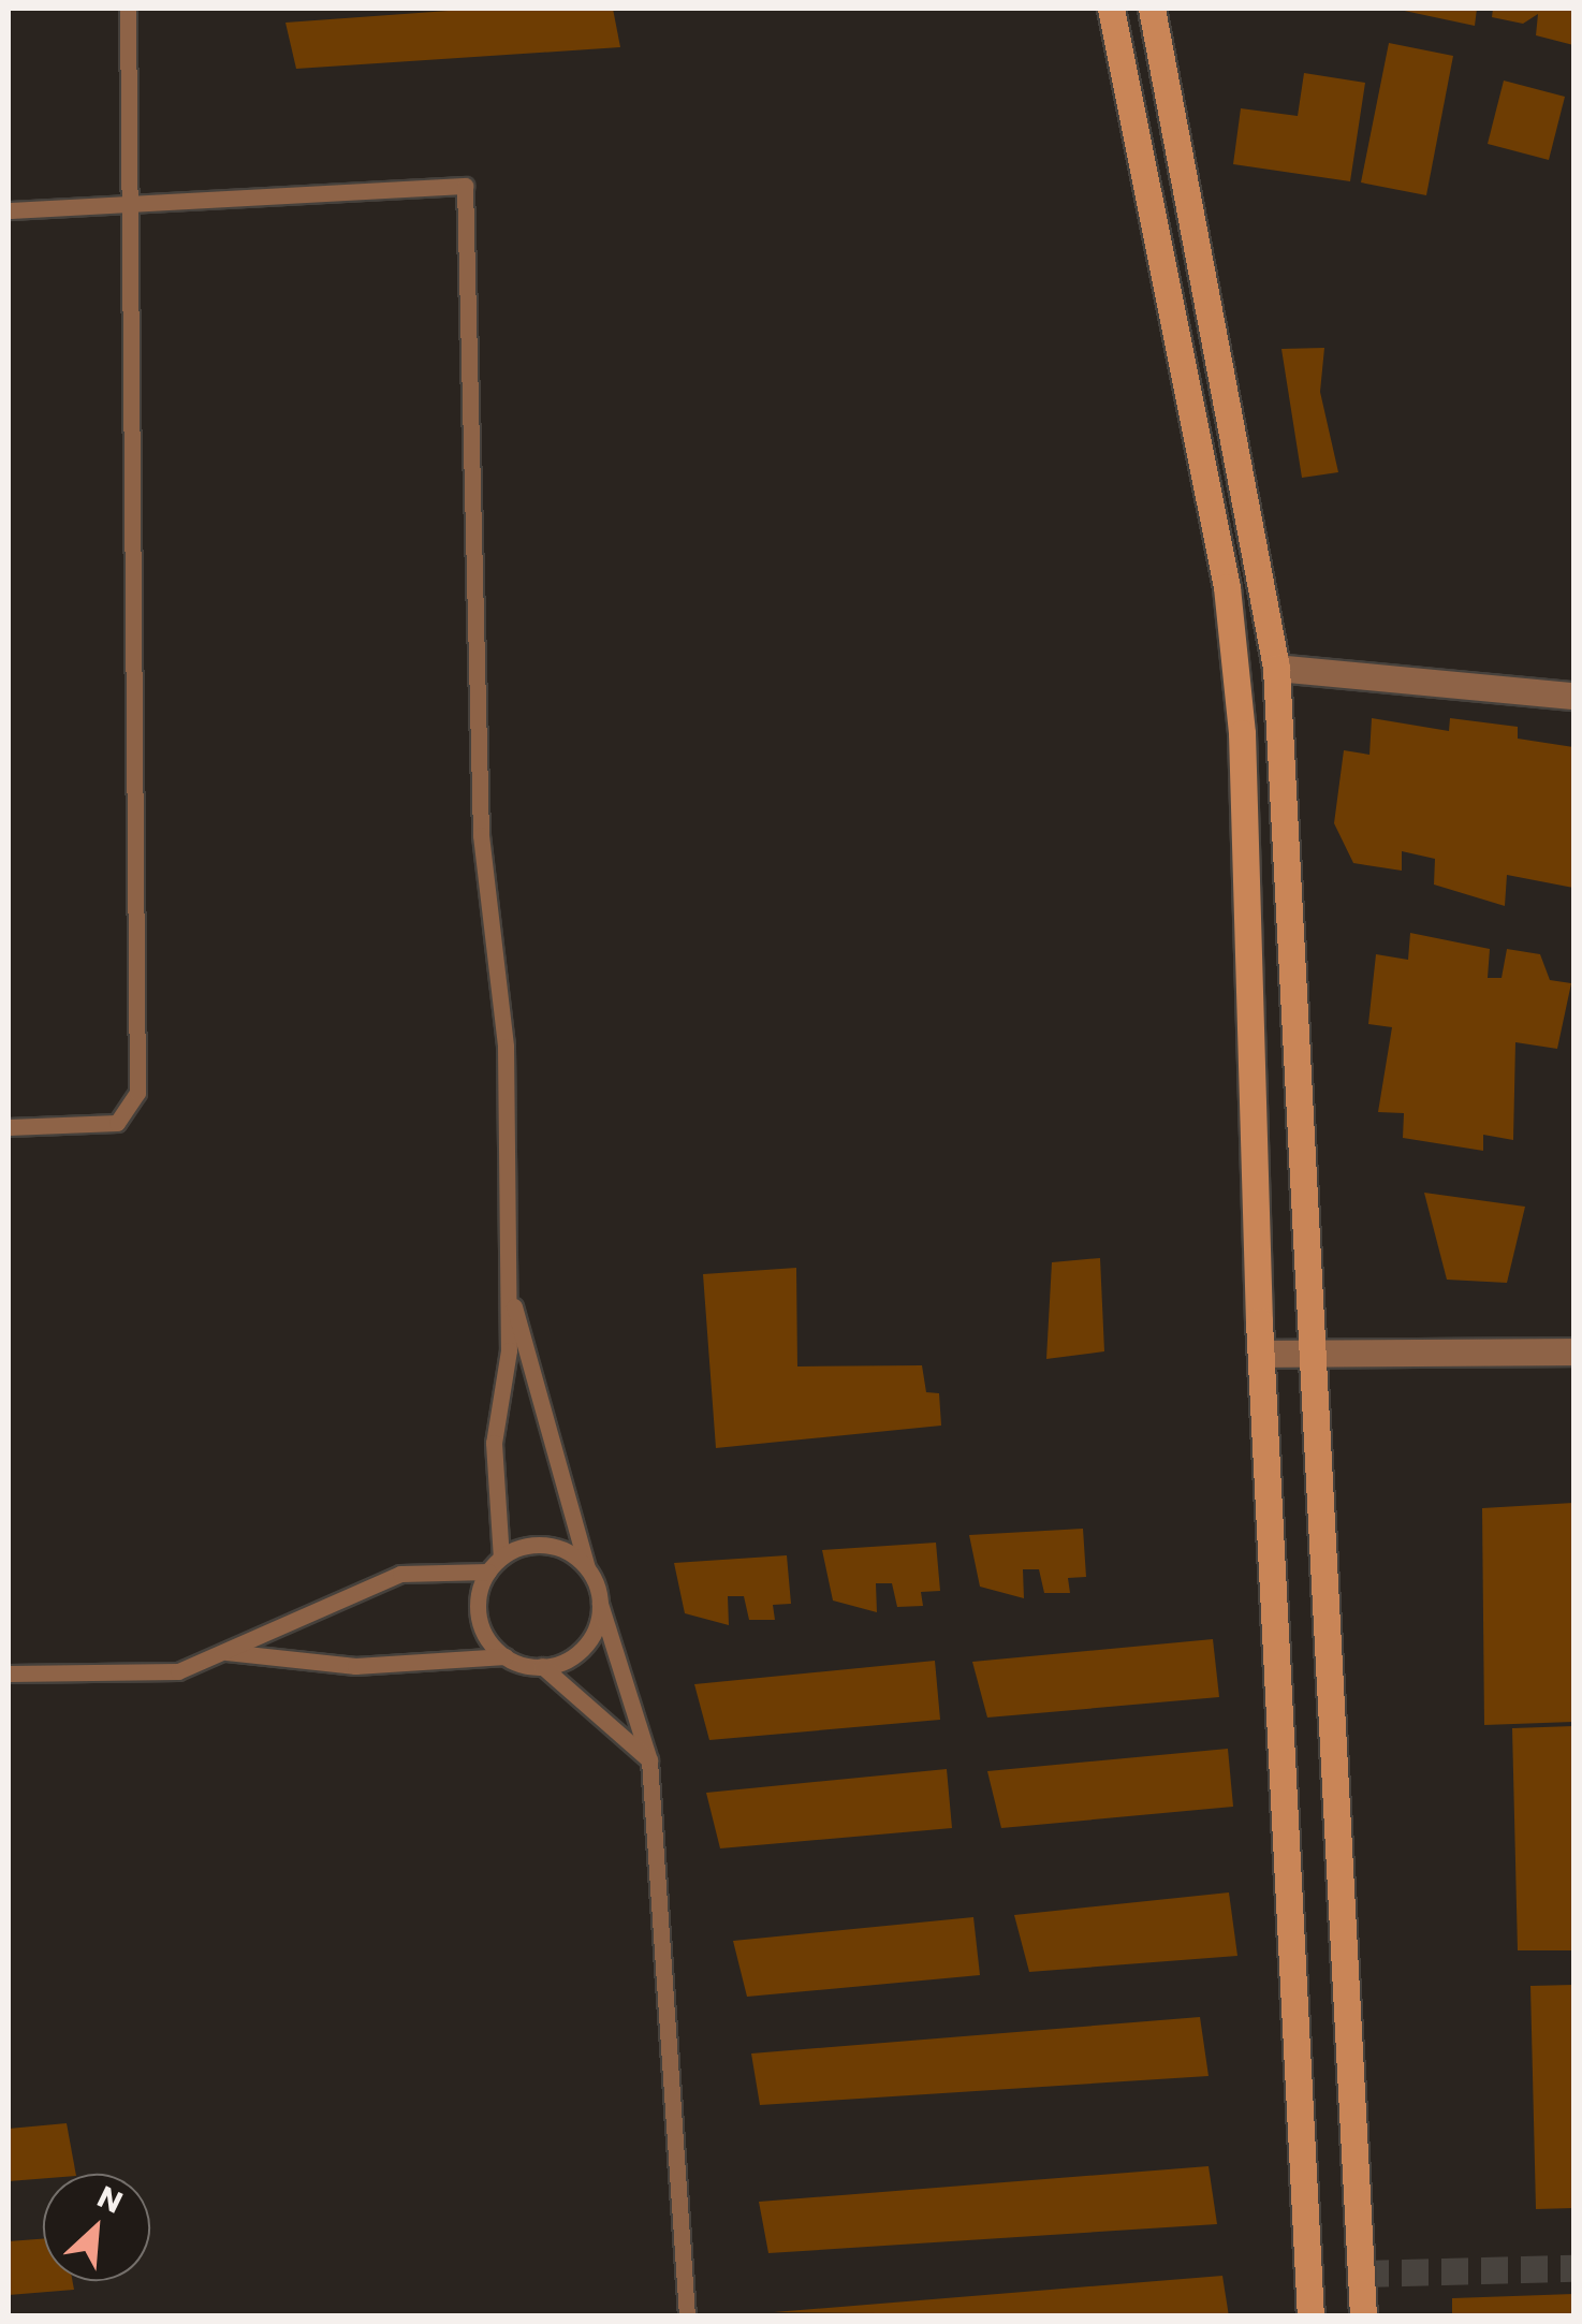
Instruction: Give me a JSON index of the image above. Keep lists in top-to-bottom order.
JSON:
{
  "north": "top right"
}
